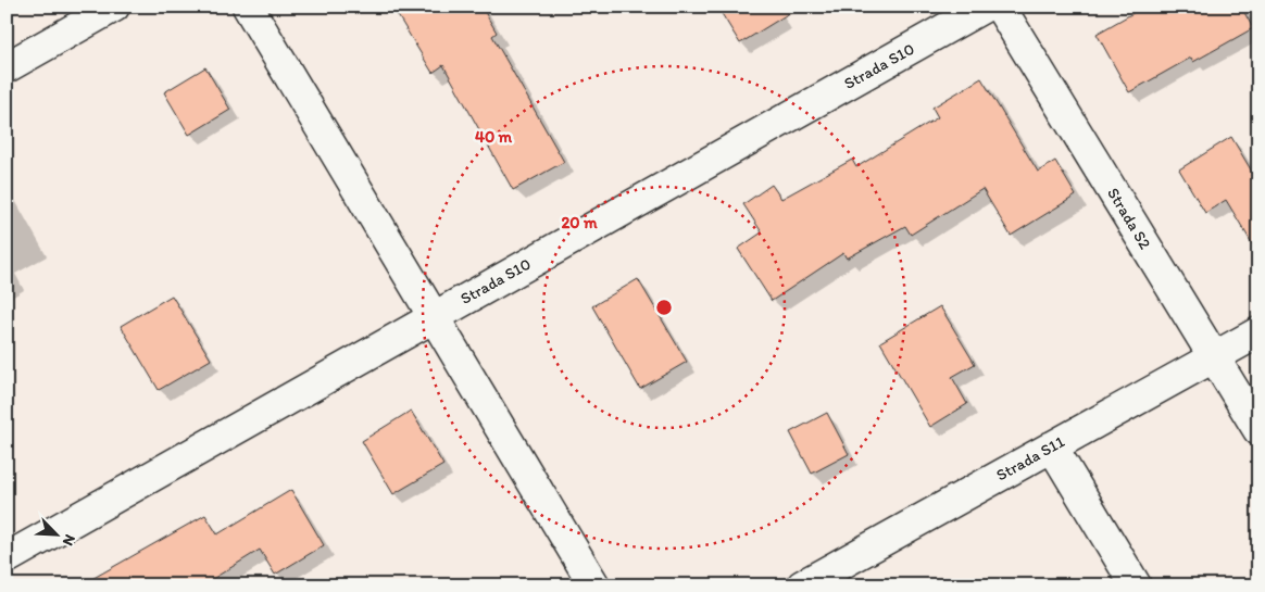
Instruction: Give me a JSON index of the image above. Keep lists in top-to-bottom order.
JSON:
{
  "streets": {
    "street": ["Strada S10", "Strada S2", "Strada S11"]
  },
  "crossings": [
    ["Strada S2", "Strada S11"]
  ],
  "north": "bottom right",
  "rings": ["40 m", "20 m"]
}
